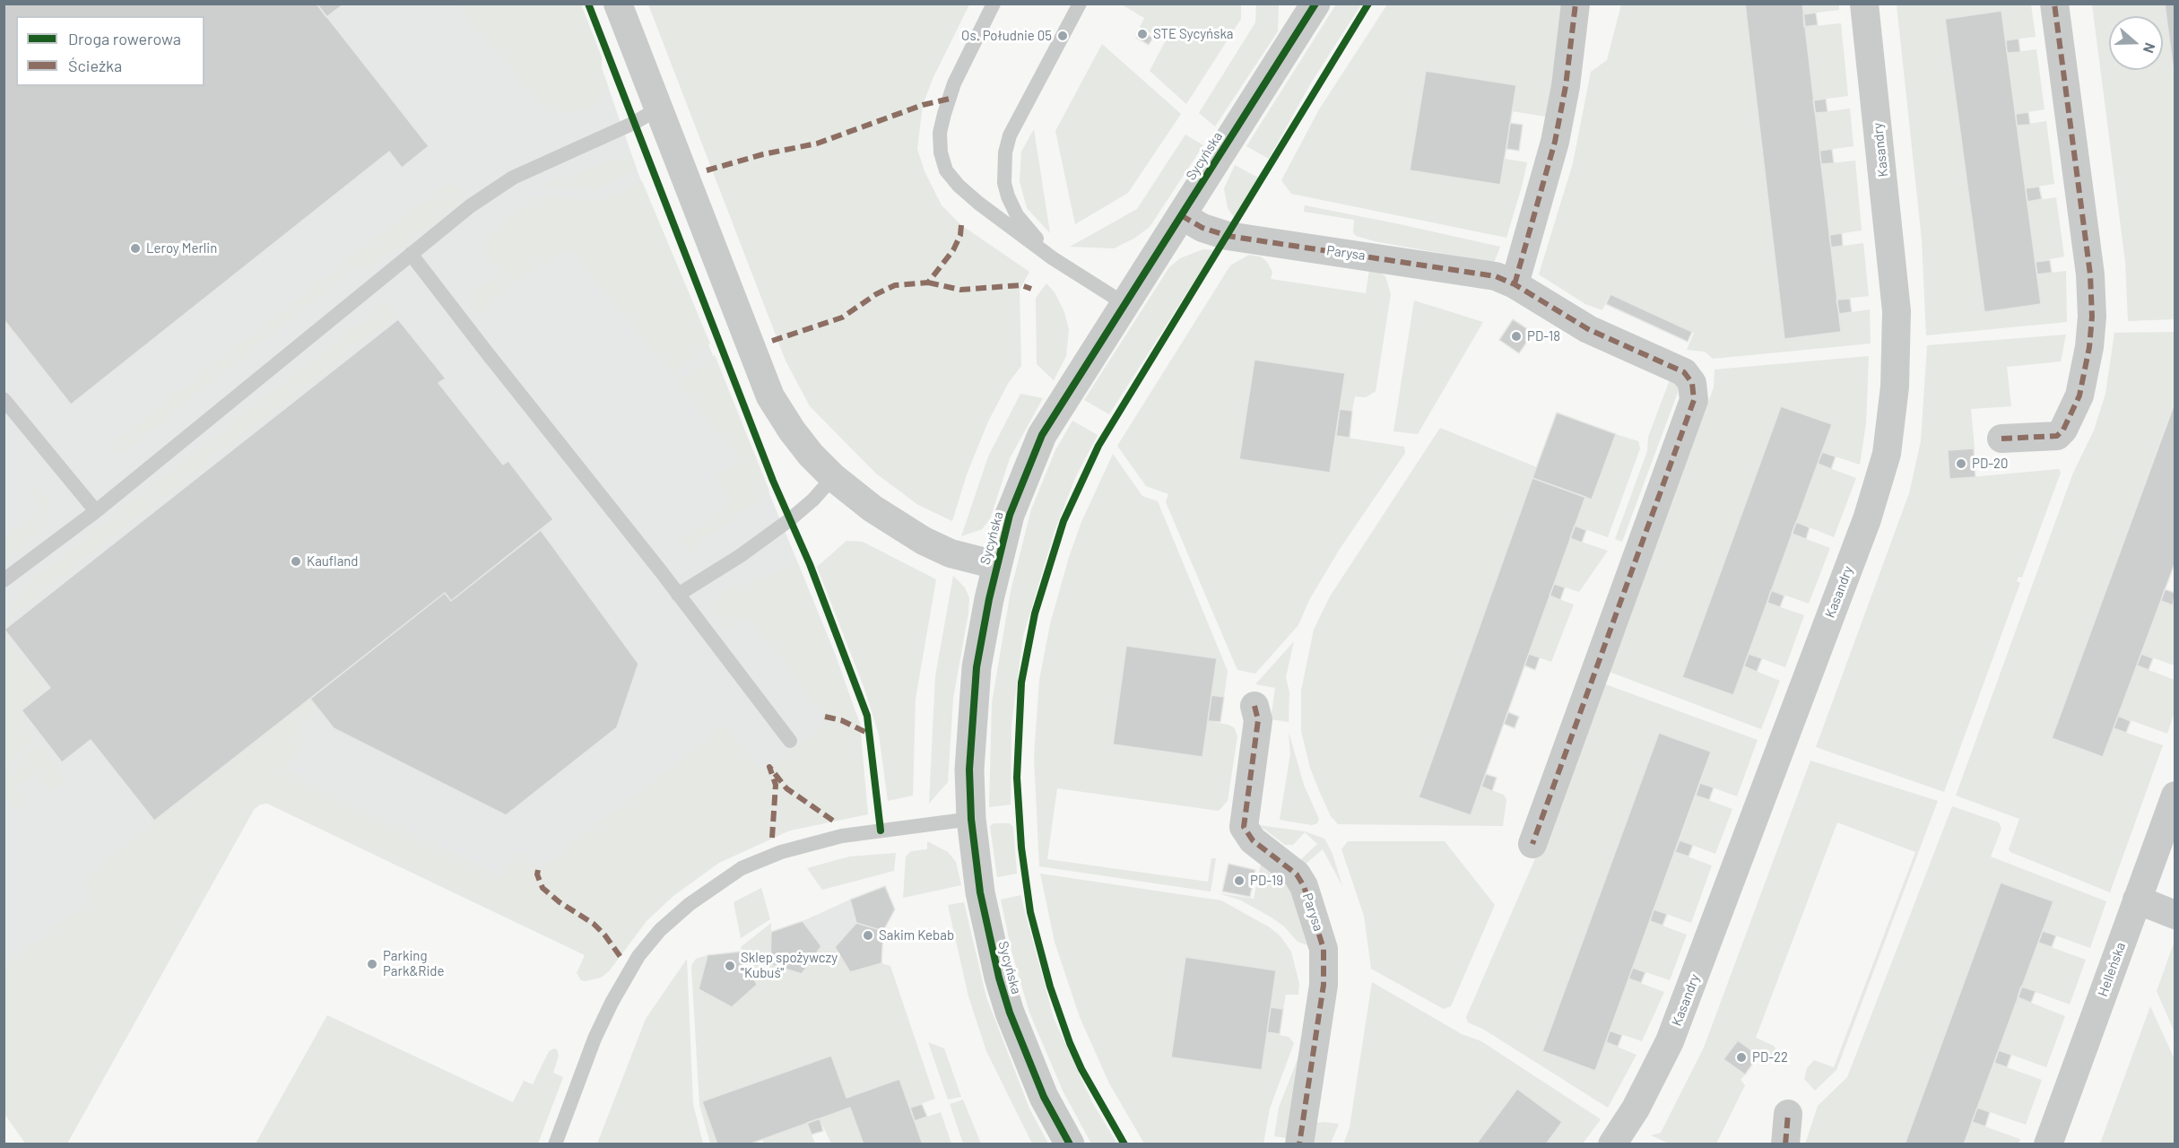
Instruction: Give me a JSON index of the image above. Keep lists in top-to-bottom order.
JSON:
{
  "streets": {
    "street": [
      "Kasandry",
      "Sycyńska",
      "Parysa",
      "Helleńska"
    ]
  },
  "crossings": [
    ["Sycyńska", "Parysa"]
  ],
  "places": [
    "STE Sycyńska",
    "Os. Południe 05",
    "Leroy Merlin",
    "PD-18",
    "PD-20",
    "Kaufland",
    "PD-19",
    "Sakim Kebab",
    "Parking Park&Ride",
    "Sklep spożywczy \"Kubuś\"",
    "PD-22"
  ],
  "legend": ["Droga rowerowa", "Ścieżka"],
  "north": "right"
}
